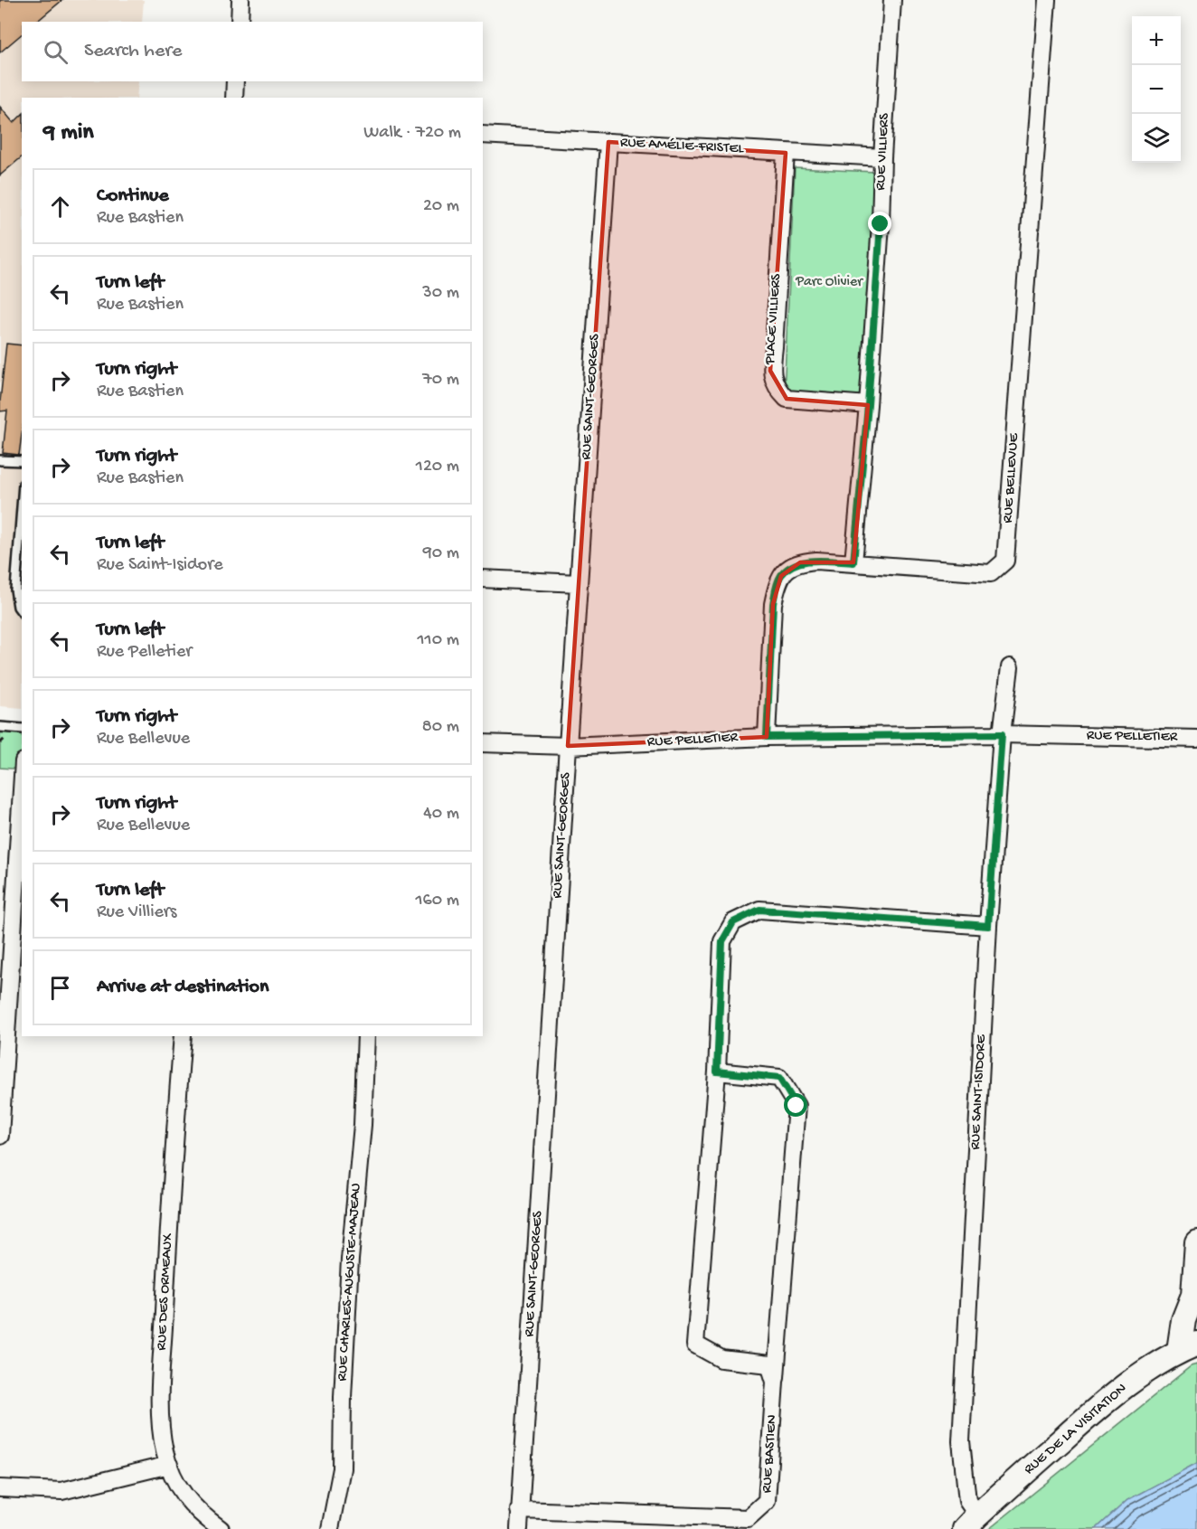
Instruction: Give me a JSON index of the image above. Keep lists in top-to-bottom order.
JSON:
{
  "streets": {
    "main road": ["RUE DE LA VISITATION"],
    "street": [
      "RUE AMÉLIE-FRISTEL",
      "RUE VILLIERS",
      "PLACE VILLIERS",
      "RUE SAINT-GEORGES",
      "RUE BELLEVUE",
      "RUE PELLETIER",
      "RUE SAINT-ISIDORE",
      "RUE CHARLES-AUGUSTE-MAJEAU",
      "RUE DES ORMEAUX",
      "RUE BASTIEN"
    ]
  },
  "crossings": [
    ["RUE AMÉLIE-FRISTEL", "RUE VILLIERS"],
    ["RUE AMÉLIE-FRISTEL", "PLACE VILLIERS"],
    ["RUE AMÉLIE-FRISTEL", "RUE SAINT-GEORGES"],
    ["RUE VILLIERS", "PLACE VILLIERS"],
    ["RUE VILLIERS", "RUE BELLEVUE"],
    ["RUE SAINT-GEORGES", "RUE PELLETIER"],
    ["RUE SAINT-GEORGES", "RUE BASTIEN"],
    ["RUE BELLEVUE", "RUE PELLETIER"],
    ["RUE PELLETIER", "RUE SAINT-ISIDORE"],
    ["RUE SAINT-ISIDORE", "RUE DE LA VISITATION"]
  ],
  "parks": ["Parc Olivier"],
  "page": {
    "map_buttons": ["+", "−"],
    "search": "Search here",
    "heading": ["9 min", "Walk · 720 m"],
    "list": [
      ["Continue", "Rue Bastien", "20 m"],
      ["Turn left", "Rue Bastien", "30 m"],
      ["Turn right", "Rue Bastien", "70 m"],
      ["Turn right", "Rue Bastien", "120 m"],
      ["Turn left", "Rue Saint-Isidore", "90 m"],
      ["Turn left", "Rue Pelletier", "110 m"],
      ["Turn right", "Rue Bellevue", "80 m"],
      ["Turn right", "Rue Bellevue", "40 m"],
      ["Turn left", "Rue Villiers", "160 m"],
      "Arrive at destination"
    ]
  }
}
